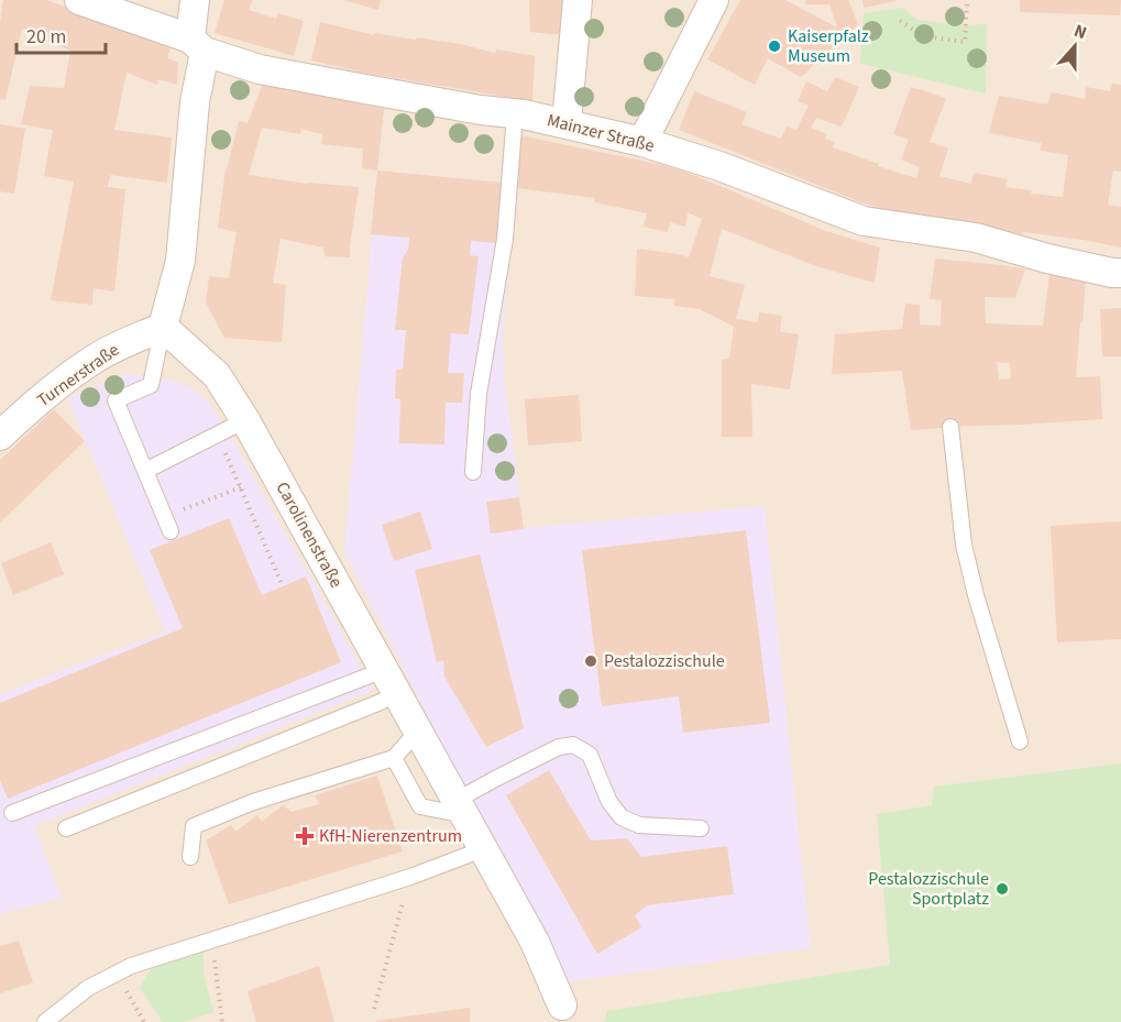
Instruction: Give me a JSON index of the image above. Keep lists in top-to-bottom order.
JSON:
{
  "streets": {
    "street": ["Mainzer Straße", "Turnerstraße", "Carolinenstraße"]
  },
  "crossings": [
    ["Turnerstraße", "Carolinenstraße"]
  ],
  "places": {
    "other": ["Kaiserpfalz Museum", "Pestalozzischule", "Pestalozzischule Sportplatz"],
    "health": ["KfH-Nierenzentrum"]
  },
  "scale_bar": "20 m",
  "north": "top"
}
